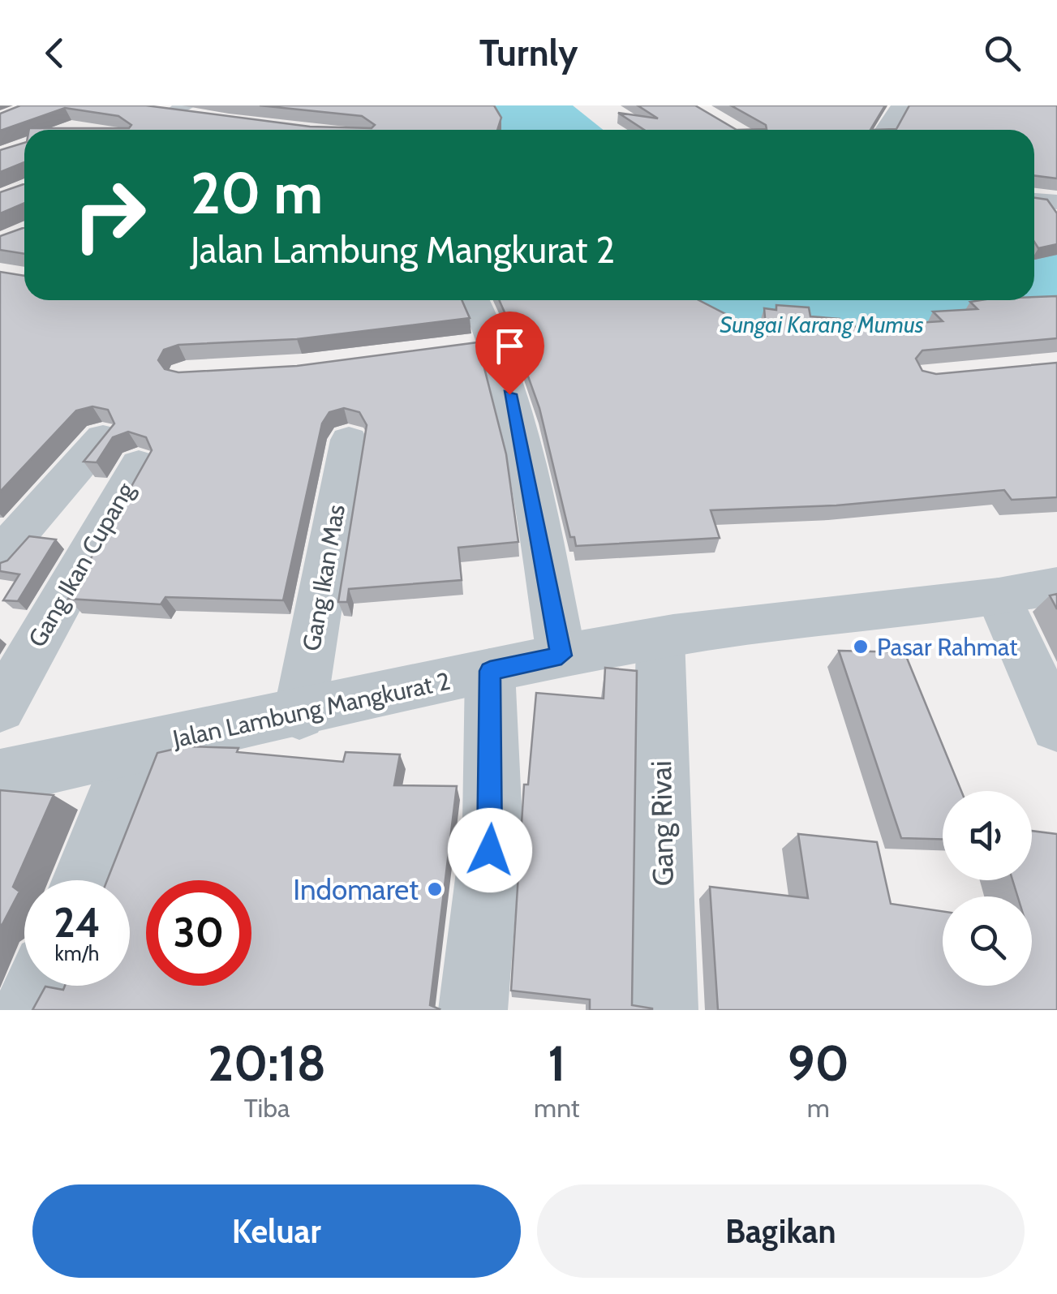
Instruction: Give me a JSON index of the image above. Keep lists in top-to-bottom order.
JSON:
{
  "streets": {
    "street": [
      "Gang Ikan Cupang",
      "Gang Ikan Mas",
      "Jalan Lambung Mangkurat 2",
      "Gang Rivai"
    ]
  },
  "crossings": [
    ["Gang Ikan Mas", "Jalan Lambung Mangkurat 2"],
    ["Jalan Lambung Mangkurat 2", "Gang Rivai"]
  ],
  "water": ["Sungai Karang Mumus"],
  "places": ["Pasar Rahmat", "Indomaret"],
  "page": {
    "header": "Turnly",
    "turn": ["20 m", "Jalan Lambung Mangkurat 2"],
    "speed": "24 km/h",
    "limit": "30",
    "eta": [
      "20:18",
      "Tiba",
      "1",
      "mnt",
      "90",
      "m"
    ],
    "buttons": ["Keluar", "Bagikan"]
  }
}
